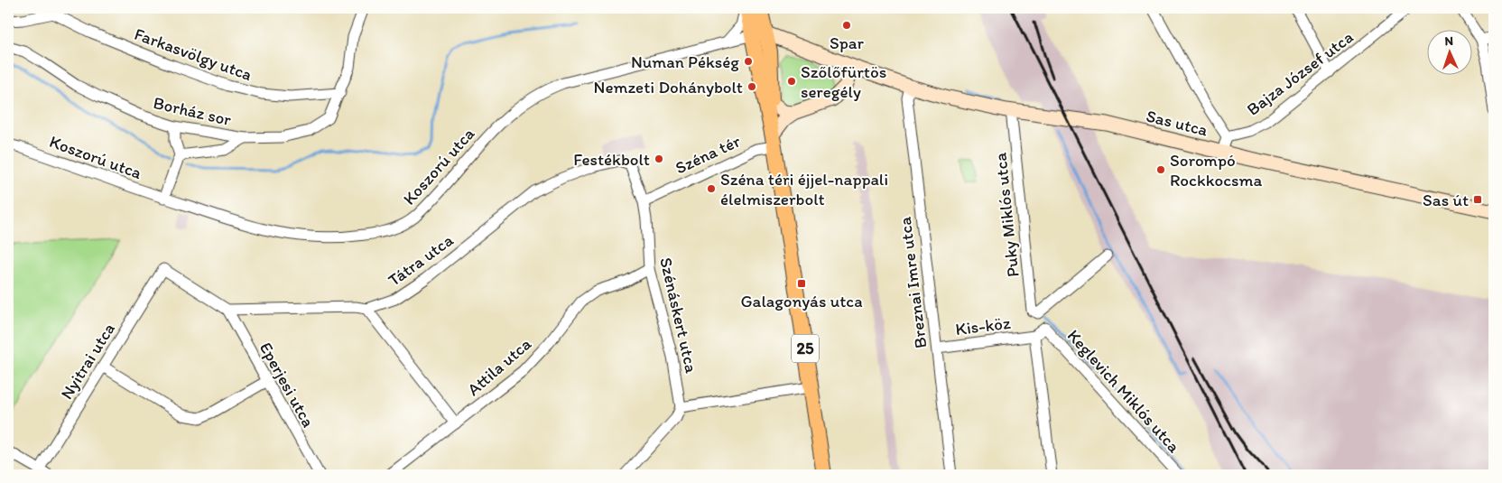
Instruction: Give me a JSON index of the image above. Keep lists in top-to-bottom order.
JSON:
{
  "streets": {
    "main road": ["Sas utca", "25"],
    "street": [
      "Farkasvölgy utca",
      "Bajza József utca",
      "Borház sor",
      "Széna tér",
      "Koszorú utca",
      "Puky Miklós utca",
      "Tátra utca",
      "Breznai Imre utca",
      "Szénáskert utca",
      "Kis-köz",
      "Nyitrai utca",
      "Attila utca",
      "Eperjesi utca",
      "Keglevich Miklós utca"
    ]
  },
  "crossings": [
    ["Farkasvölgy utca", "Borház sor"],
    ["Sas utca", "Koszorú utca"],
    ["Sas utca", "Puky Miklós utca"],
    ["Sas utca", "Breznai Imre utca"],
    ["Sas utca", "25"],
    ["Széna tér", "Tátra utca"],
    ["Széna tér", "Szénáskert utca"],
    ["Széna tér", "25"],
    ["Koszorú utca", "25"],
    ["Tátra utca", "Szénáskert utca"],
    ["Tátra utca", "Nyitrai utca"],
    ["Tátra utca", "Eperjesi utca"],
    ["Breznai Imre utca", "Kis-köz"],
    ["Szénáskert utca", "Attila utca"],
    ["Kis-köz", "Keglevich Miklós utca"],
    ["Nyitrai utca", "Eperjesi utca"]
  ],
  "places": {
    "other": [
      "Spar",
      "Numan Pékség",
      "Szőlőfürtös seregély",
      "Nemzeti Dohánybolt",
      "Festékbolt",
      "Sorompó Rockkocsma",
      "Széna téri éjjel-nappali élelmiszerbolt"
    ],
    "transit": ["Sas út", "Galagonyás utca"]
  },
  "north": "top"
}
